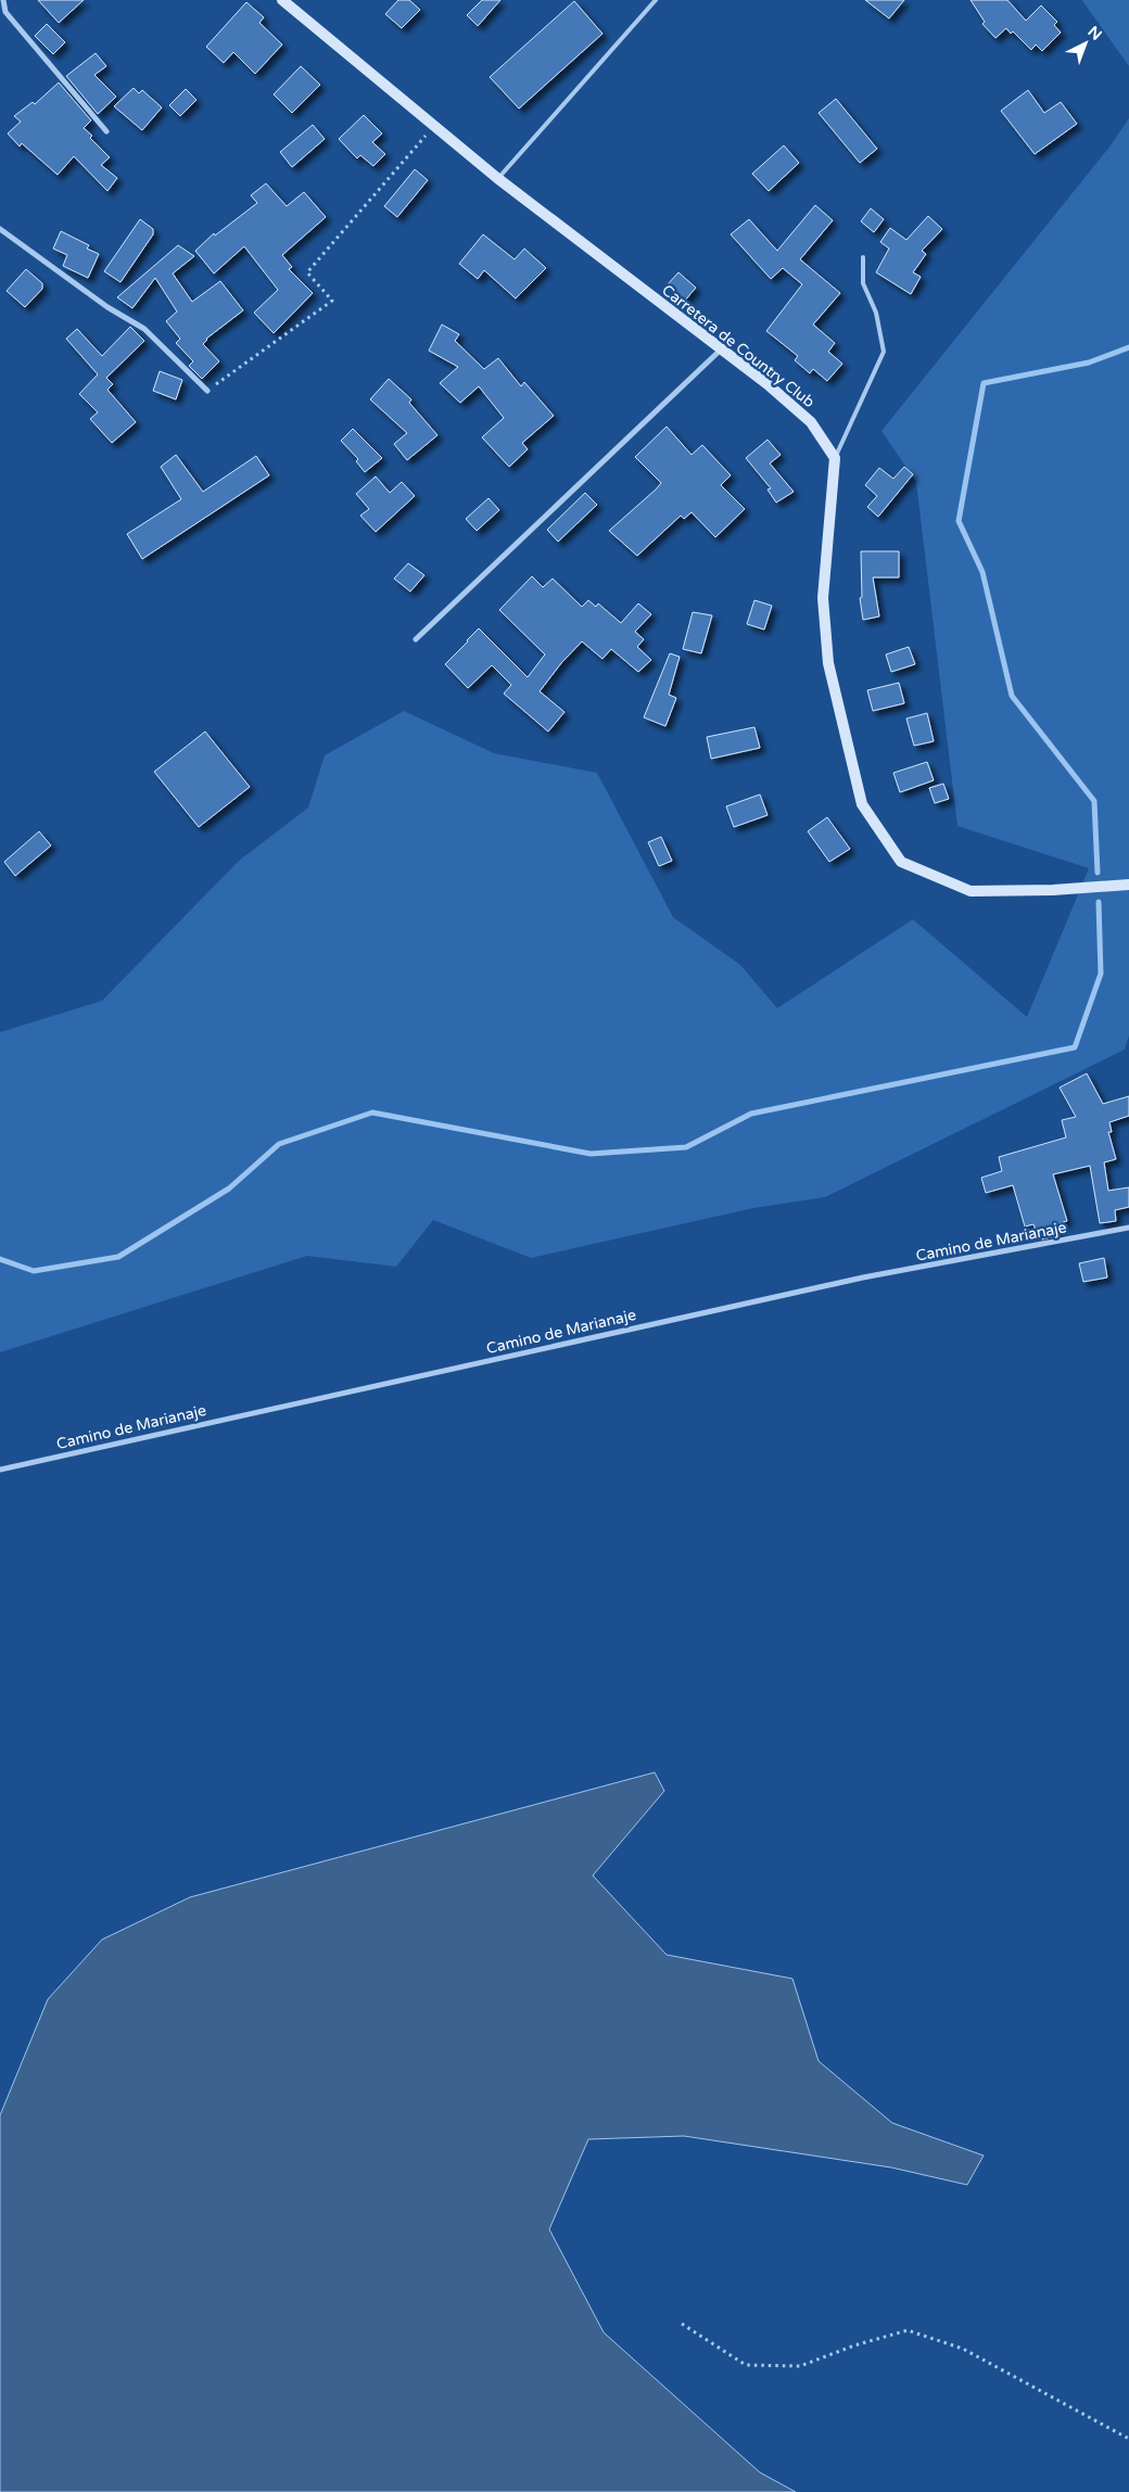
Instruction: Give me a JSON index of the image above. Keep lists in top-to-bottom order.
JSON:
{
  "streets": {
    "street": ["Carretera de Country Club", "Camino de Marianaje"]
  },
  "north": "top right"
}
